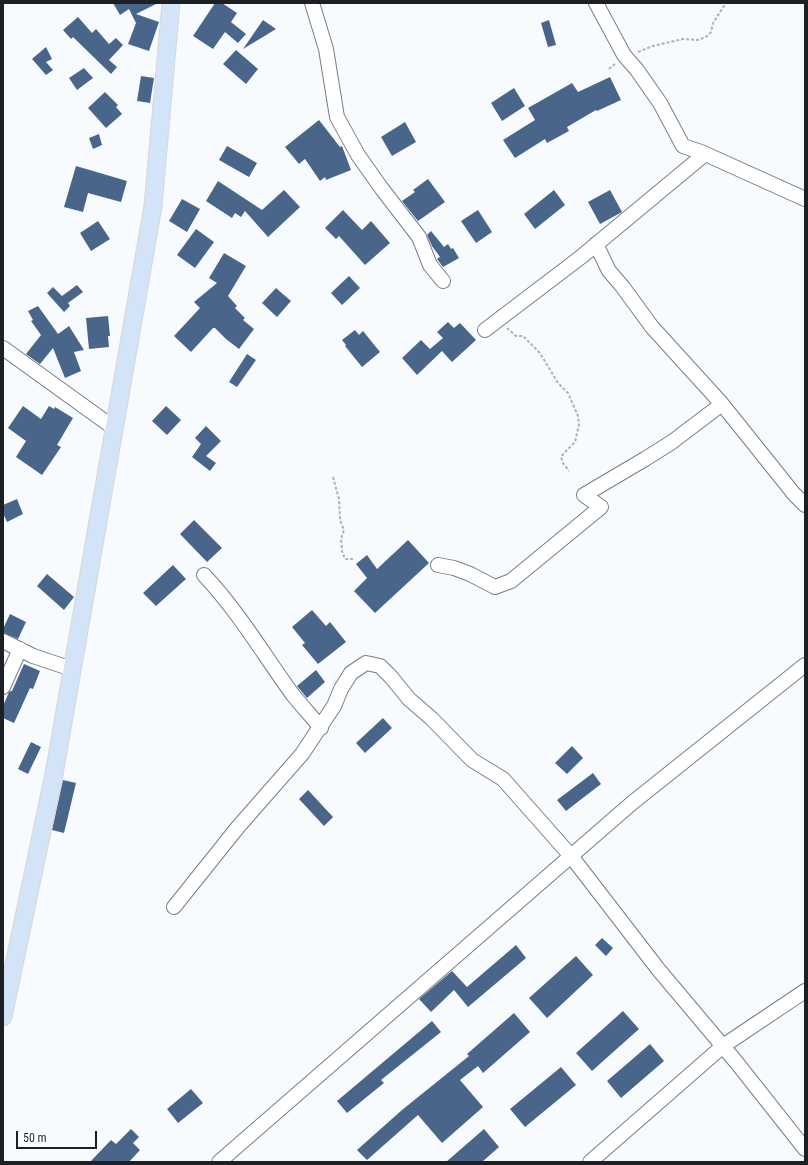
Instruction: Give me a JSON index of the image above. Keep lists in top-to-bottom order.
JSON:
{
  "scale_bar": "50 m"
}
